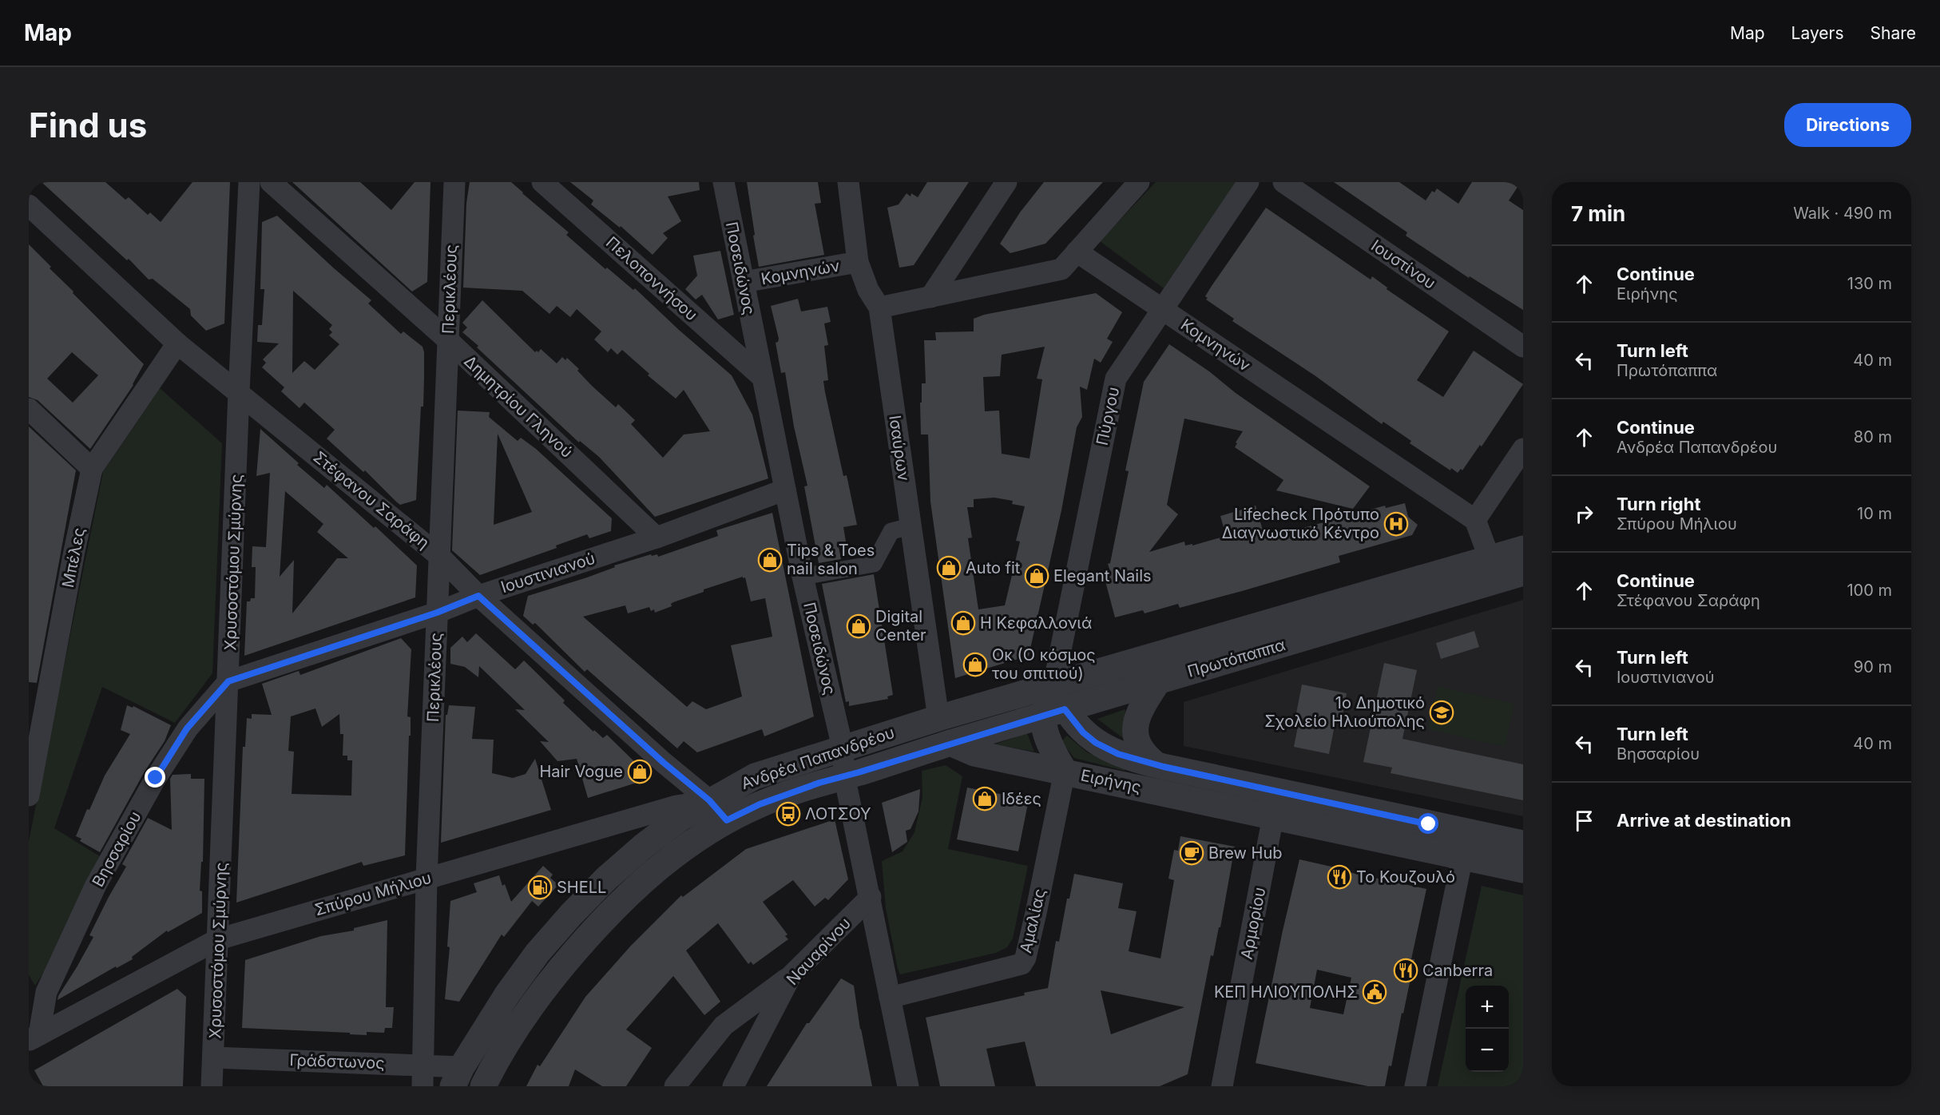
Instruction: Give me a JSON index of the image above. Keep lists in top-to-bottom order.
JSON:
{
  "streets": {
    "street": [
      "Ιουστίνου",
      "Ποσειδώνος",
      "Κομνηνών",
      "Πελοποννήσου",
      "Περικλέους",
      "Δημητρίου Γληνού",
      "Πύργου",
      "Ισαύρων",
      "Στέφανου Σαράφη",
      "Μπέλες",
      "Χρυσοστόμου Σμύρνης",
      "Ιουστινιανού",
      "Πρωτόπαππα",
      "Ανδρέα Παπανδρέου",
      "Ειρήνης",
      "Βησσαρίου",
      "Σπύρου Μήλιου",
      "Αμαλίας",
      "Αρμορίου",
      "Ναυαρίνου",
      "Γράδστωνος"
    ]
  },
  "crossings": [
    ["Ποσειδώνος", "Κομνηνών"],
    ["Ποσειδώνος", "Πελοποννήσου"],
    ["Ποσειδώνος", "Ιουστινιανού"],
    ["Ποσειδώνος", "Ανδρέα Παπανδρέου"],
    ["Ποσειδώνος", "Αμαλίας"],
    ["Ποσειδώνος", "Ναυαρίνου"],
    ["Κομνηνών", "Πύργου"],
    ["Κομνηνών", "Ισαύρων"],
    ["Περικλέους", "Δημητρίου Γληνού"],
    ["Περικλέους", "Στέφανου Σαράφη"],
    ["Περικλέους", "Ιουστινιανού"],
    ["Περικλέους", "Σπύρου Μήλιου"],
    ["Περικλέους", "Γράδστωνος"],
    ["Δημητρίου Γληνού", "Ιουστινιανού"],
    ["Πύργου", "Πρωτόπαππα"],
    ["Πύργου", "Ανδρέα Παπανδρέου"],
    ["Πύργου", "Ειρήνης"],
    ["Ισαύρων", "Ανδρέα Παπανδρέου"],
    ["Στέφανου Σαράφη", "Μπέλες"],
    ["Στέφανου Σαράφη", "Χρυσοστόμου Σμύρνης"],
    ["Στέφανου Σαράφη", "Ιουστινιανού"],
    ["Στέφανου Σαράφη", "Ανδρέα Παπανδρέου"],
    ["Στέφανου Σαράφη", "Σπύρου Μήλιου"],
    ["Χρυσοστόμου Σμύρνης", "Ιουστινιανού"],
    ["Χρυσοστόμου Σμύρνης", "Βησσαρίου"],
    ["Χρυσοστόμου Σμύρνης", "Σπύρου Μήλιου"],
    ["Χρυσοστόμου Σμύρνης", "Γράδστωνος"],
    ["Ιουστινιανού", "Βησσαρίου"],
    ["Πρωτόπαππα", "Ανδρέα Παπανδρέου"],
    ["Πρωτόπαππα", "Ειρήνης"],
    ["Ανδρέα Παπανδρέου", "Ειρήνης"],
    ["Ανδρέα Παπανδρέου", "Σπύρου Μήλιου"],
    ["Ανδρέα Παπανδρέου", "Γράδστωνος"],
    ["Ειρήνης", "Αμαλίας"],
    ["Ειρήνης", "Αρμορίου"],
    ["Βησσαρίου", "Σπύρου Μήλιου"]
  ],
  "places": {
    "hospital": ["Lifecheck Πρότυπο Διαγνωστικό Κέντρο"],
    "shop": [
      "Tips & Toes nail salon",
      "Auto fit",
      "Elegant Nails",
      "Η Κεφαλλονιά",
      "Digital Center",
      "Οκ (Ο κόσμος του σπιτιού)",
      "Hair Vogue",
      "Ιδέες"
    ],
    "school or university": ["1ο Δημοτικό Σχολείο Ηλιούπολης"],
    "bus stop": ["ΛΟΤΣΟΥ"],
    "cafe": ["Brew Hub"],
    "restaurant": ["Το Κουζουλό", "Canberra"],
    "fuel station": ["SHELL"],
    "public building": ["ΚΕΠ ΗΛΙΟΥΠΟΛΗΣ"]
  },
  "page": {
    "header": "Map",
    "nav": ["Map", "Layers", "Share"],
    "buttons": "Directions",
    "title": "Find us",
    "heading": ["7 min", "Walk · 490 m"],
    "list": [
      ["Continue", "Ειρήνης", "130 m"],
      ["Turn left", "Πρωτόπαππα", "40 m"],
      ["Continue", "Ανδρέα Παπανδρέου", "80 m"],
      ["Turn right", "Σπύρου Μήλιου", "10 m"],
      ["Continue", "Στέφανου Σαράφη", "100 m"],
      ["Turn left", "Ιουστινιανού", "90 m"],
      ["Turn left", "Βησσαρίου", "40 m"],
      "Arrive at destination"
    ],
    "map_buttons": ["+", "−"]
  }
}
